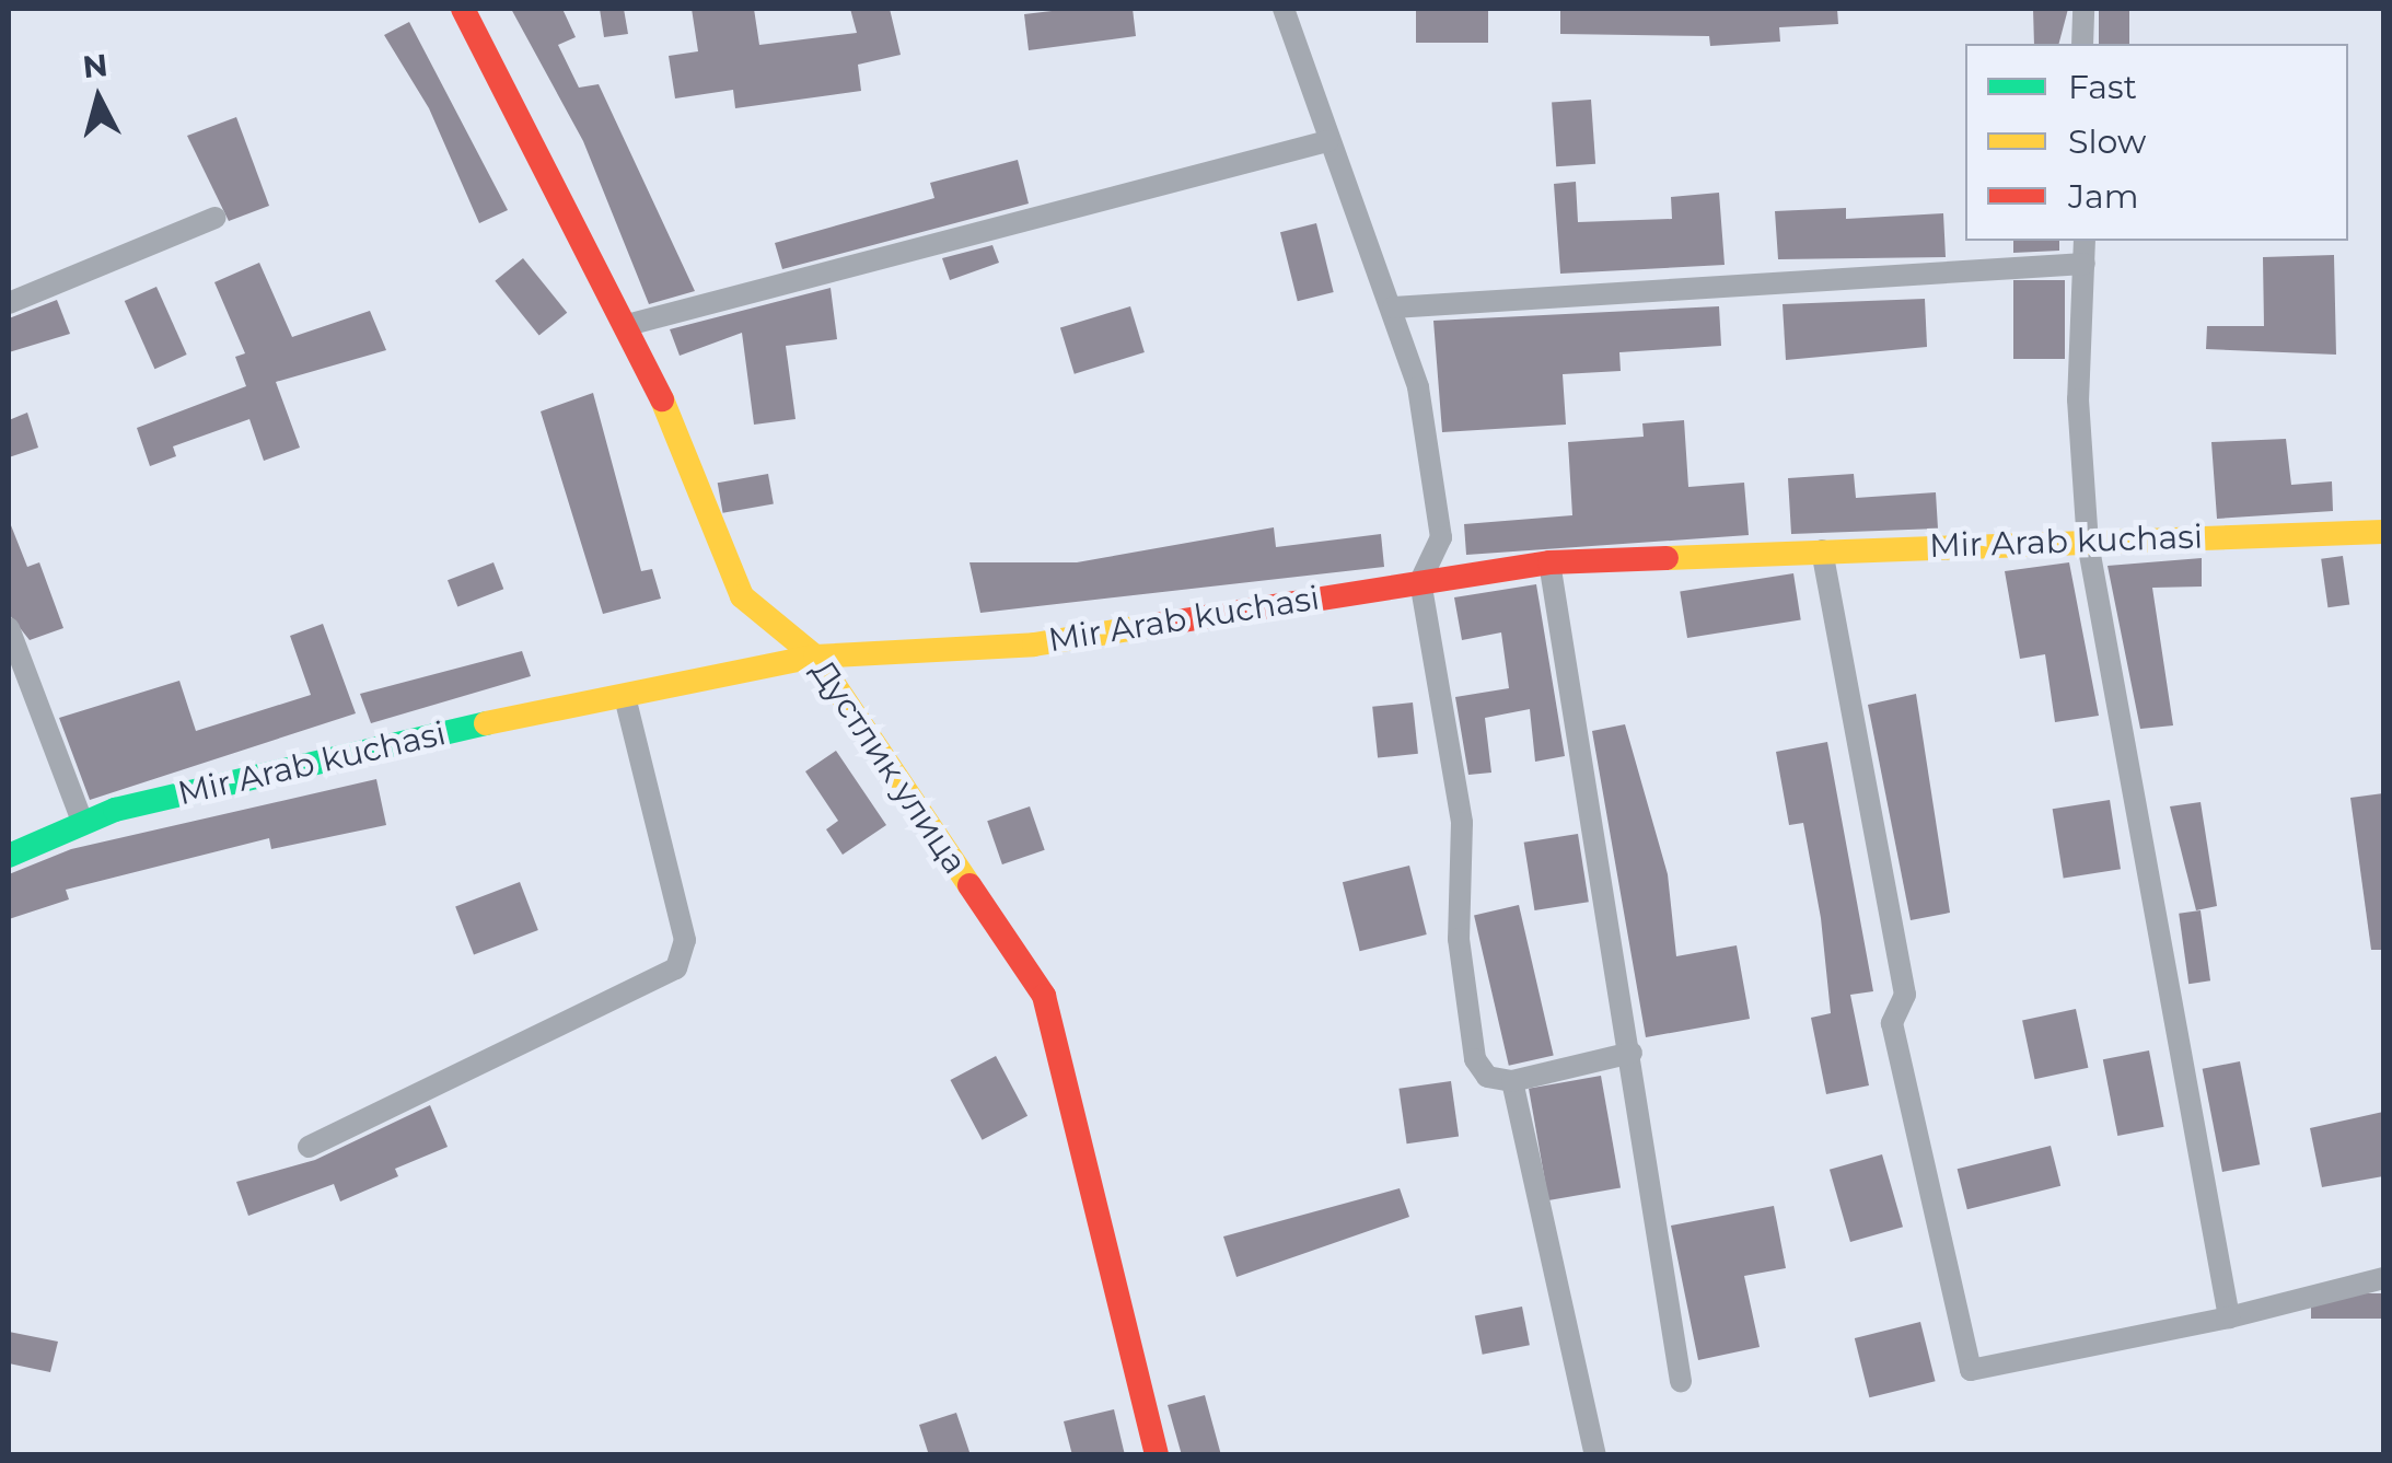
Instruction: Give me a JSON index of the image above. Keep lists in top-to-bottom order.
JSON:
{
  "streets": {
    "street": ["Mir Arab kuchasi", "Дустлик улица"]
  },
  "crossings": [
    ["Mir Arab kuchasi", "Дустлик улица"]
  ],
  "legend": ["Fast", "Slow", "Jam"],
  "north": "top"
}
